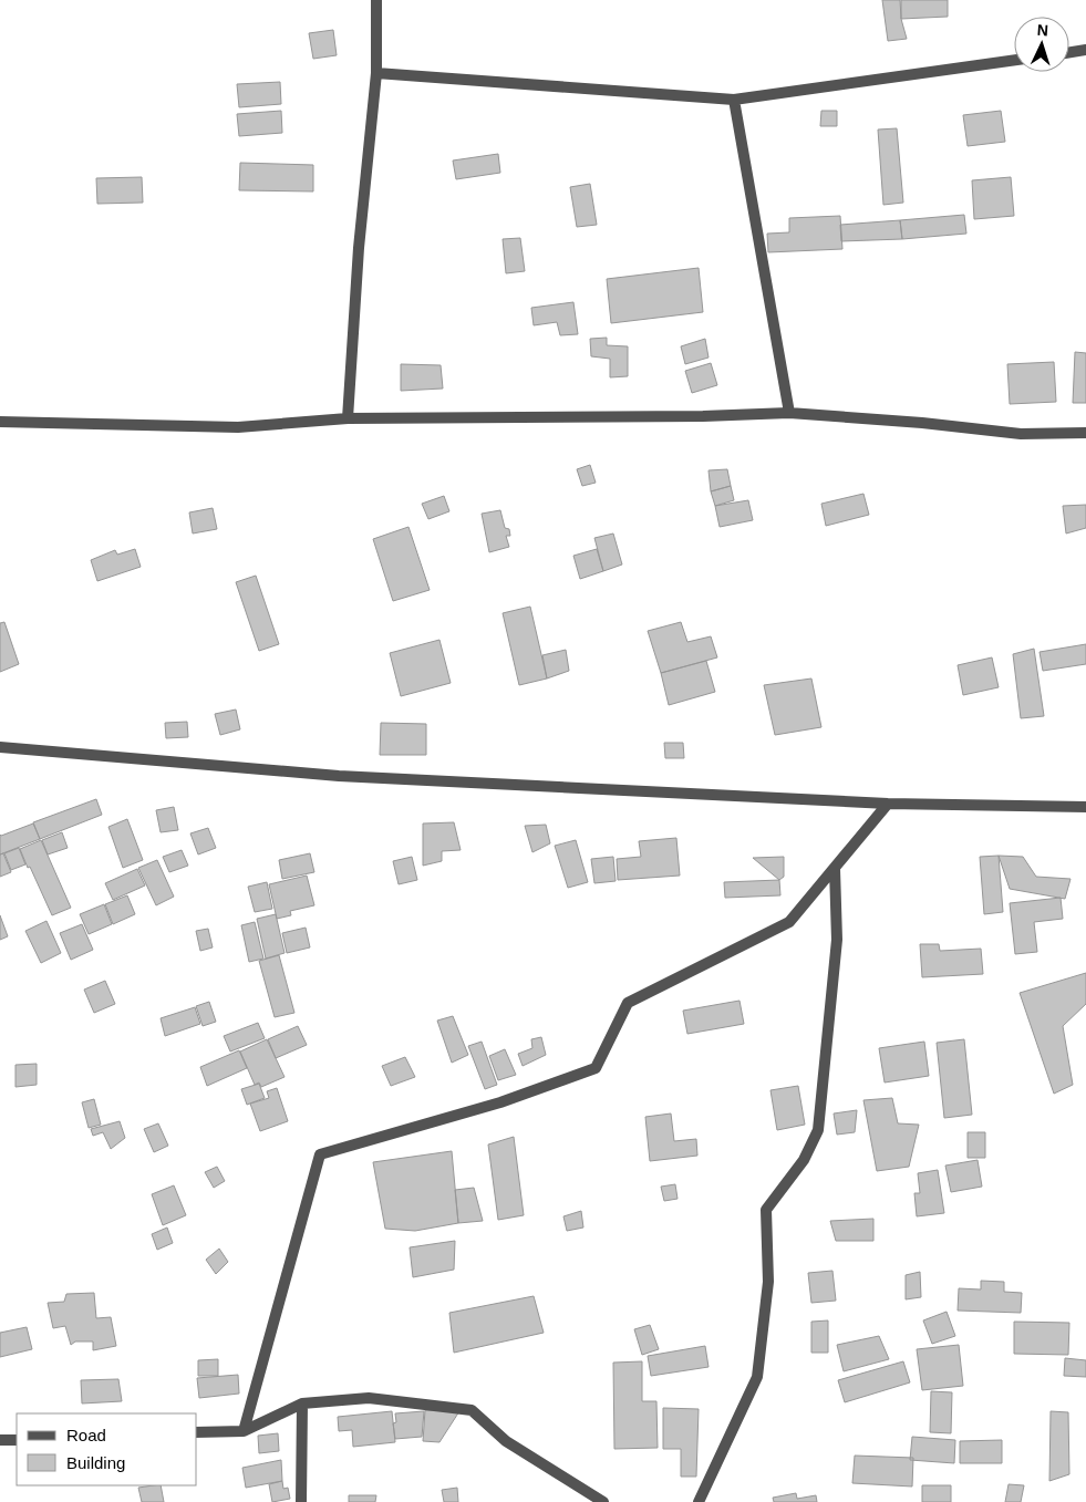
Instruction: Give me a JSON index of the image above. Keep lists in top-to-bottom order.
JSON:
{
  "legend": ["Road", "Building"],
  "north": "top"
}
